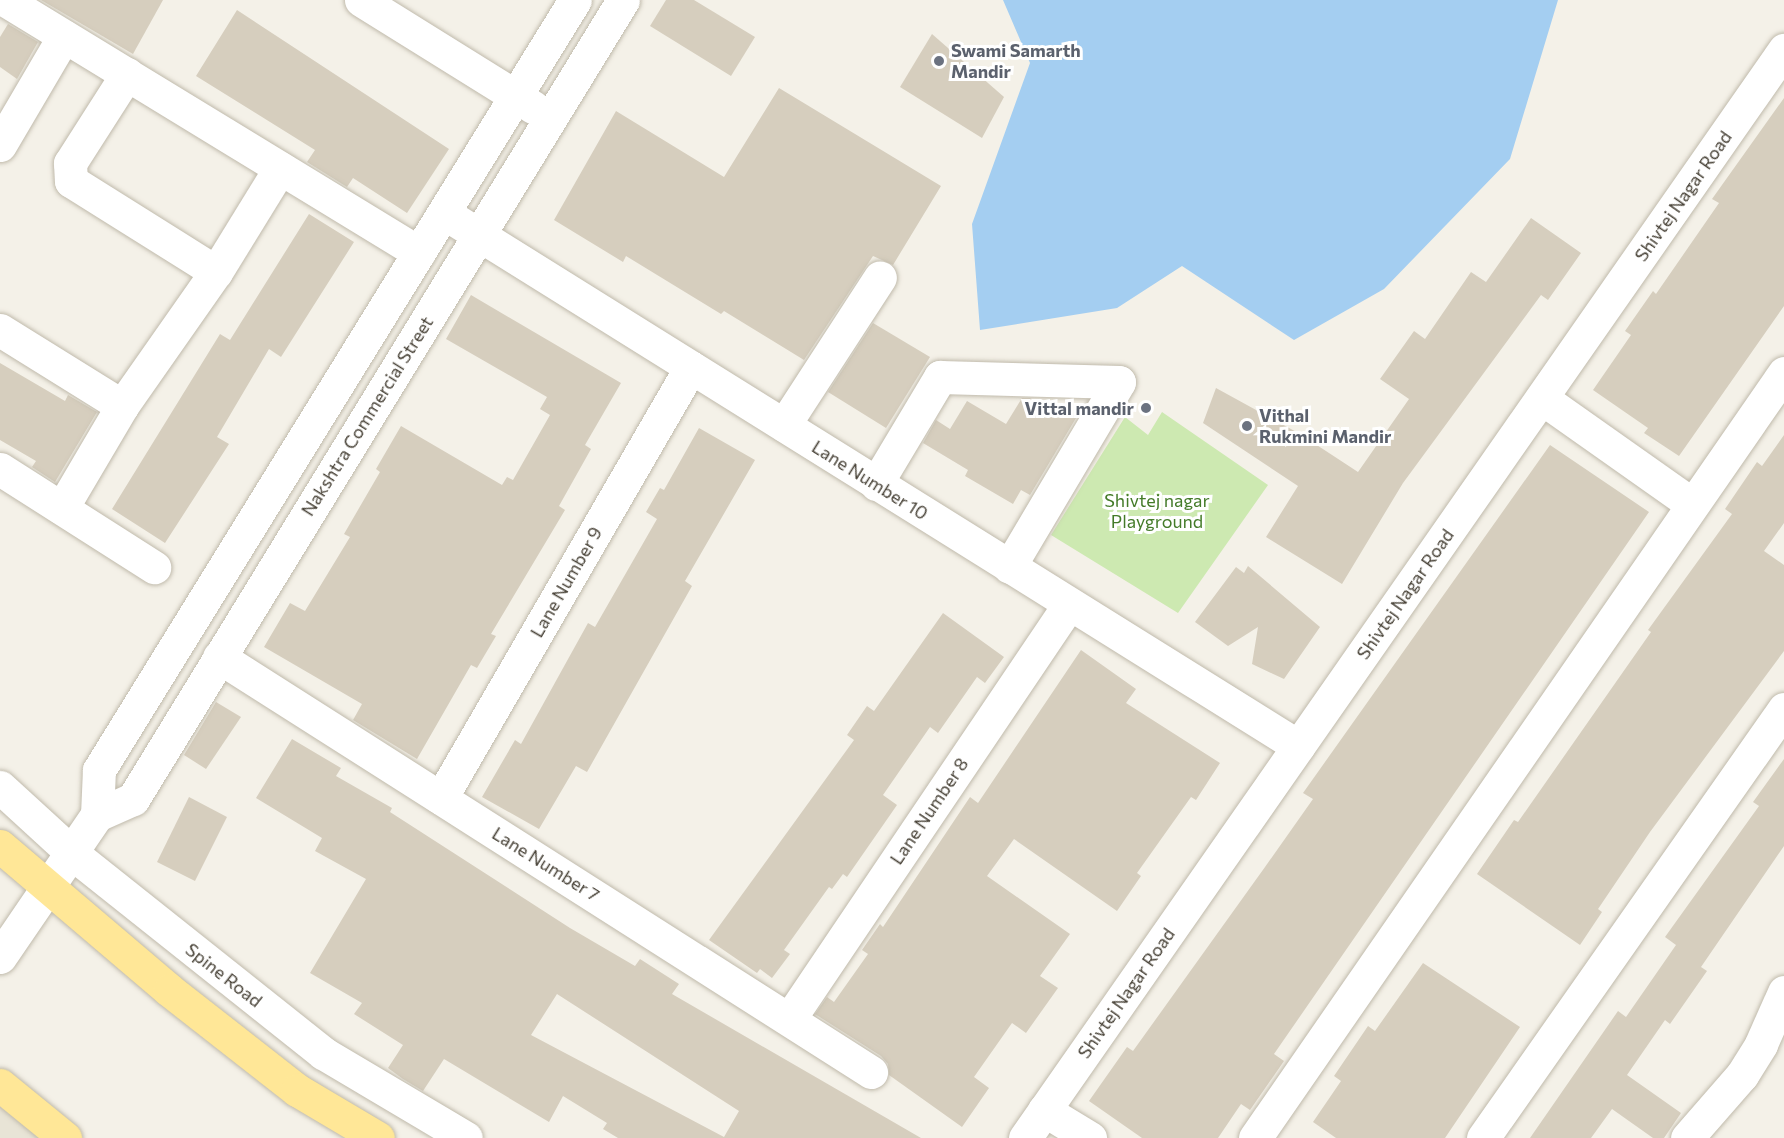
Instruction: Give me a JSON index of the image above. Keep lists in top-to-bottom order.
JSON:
{
  "streets": {
    "street": [
      "Shivtej Nagar Road",
      "Nakshtra Commercial Street",
      "Lane Number 10",
      "Lane Number 9",
      "Lane Number 8",
      "Lane Number 7",
      "Spine Road"
    ]
  },
  "crossings": [
    ["Shivtej Nagar Road", "Lane Number 10"],
    ["Nakshtra Commercial Street", "Lane Number 10"],
    ["Nakshtra Commercial Street", "Lane Number 7"],
    ["Lane Number 10", "Lane Number 9"],
    ["Lane Number 10", "Lane Number 8"],
    ["Lane Number 9", "Lane Number 7"],
    ["Lane Number 8", "Lane Number 7"]
  ],
  "parks": ["Shivtej nagar Playground"],
  "places": ["Swami Samarth Mandir", "Vittal mandir", "Vithal Rukmini Mandir"]
}
